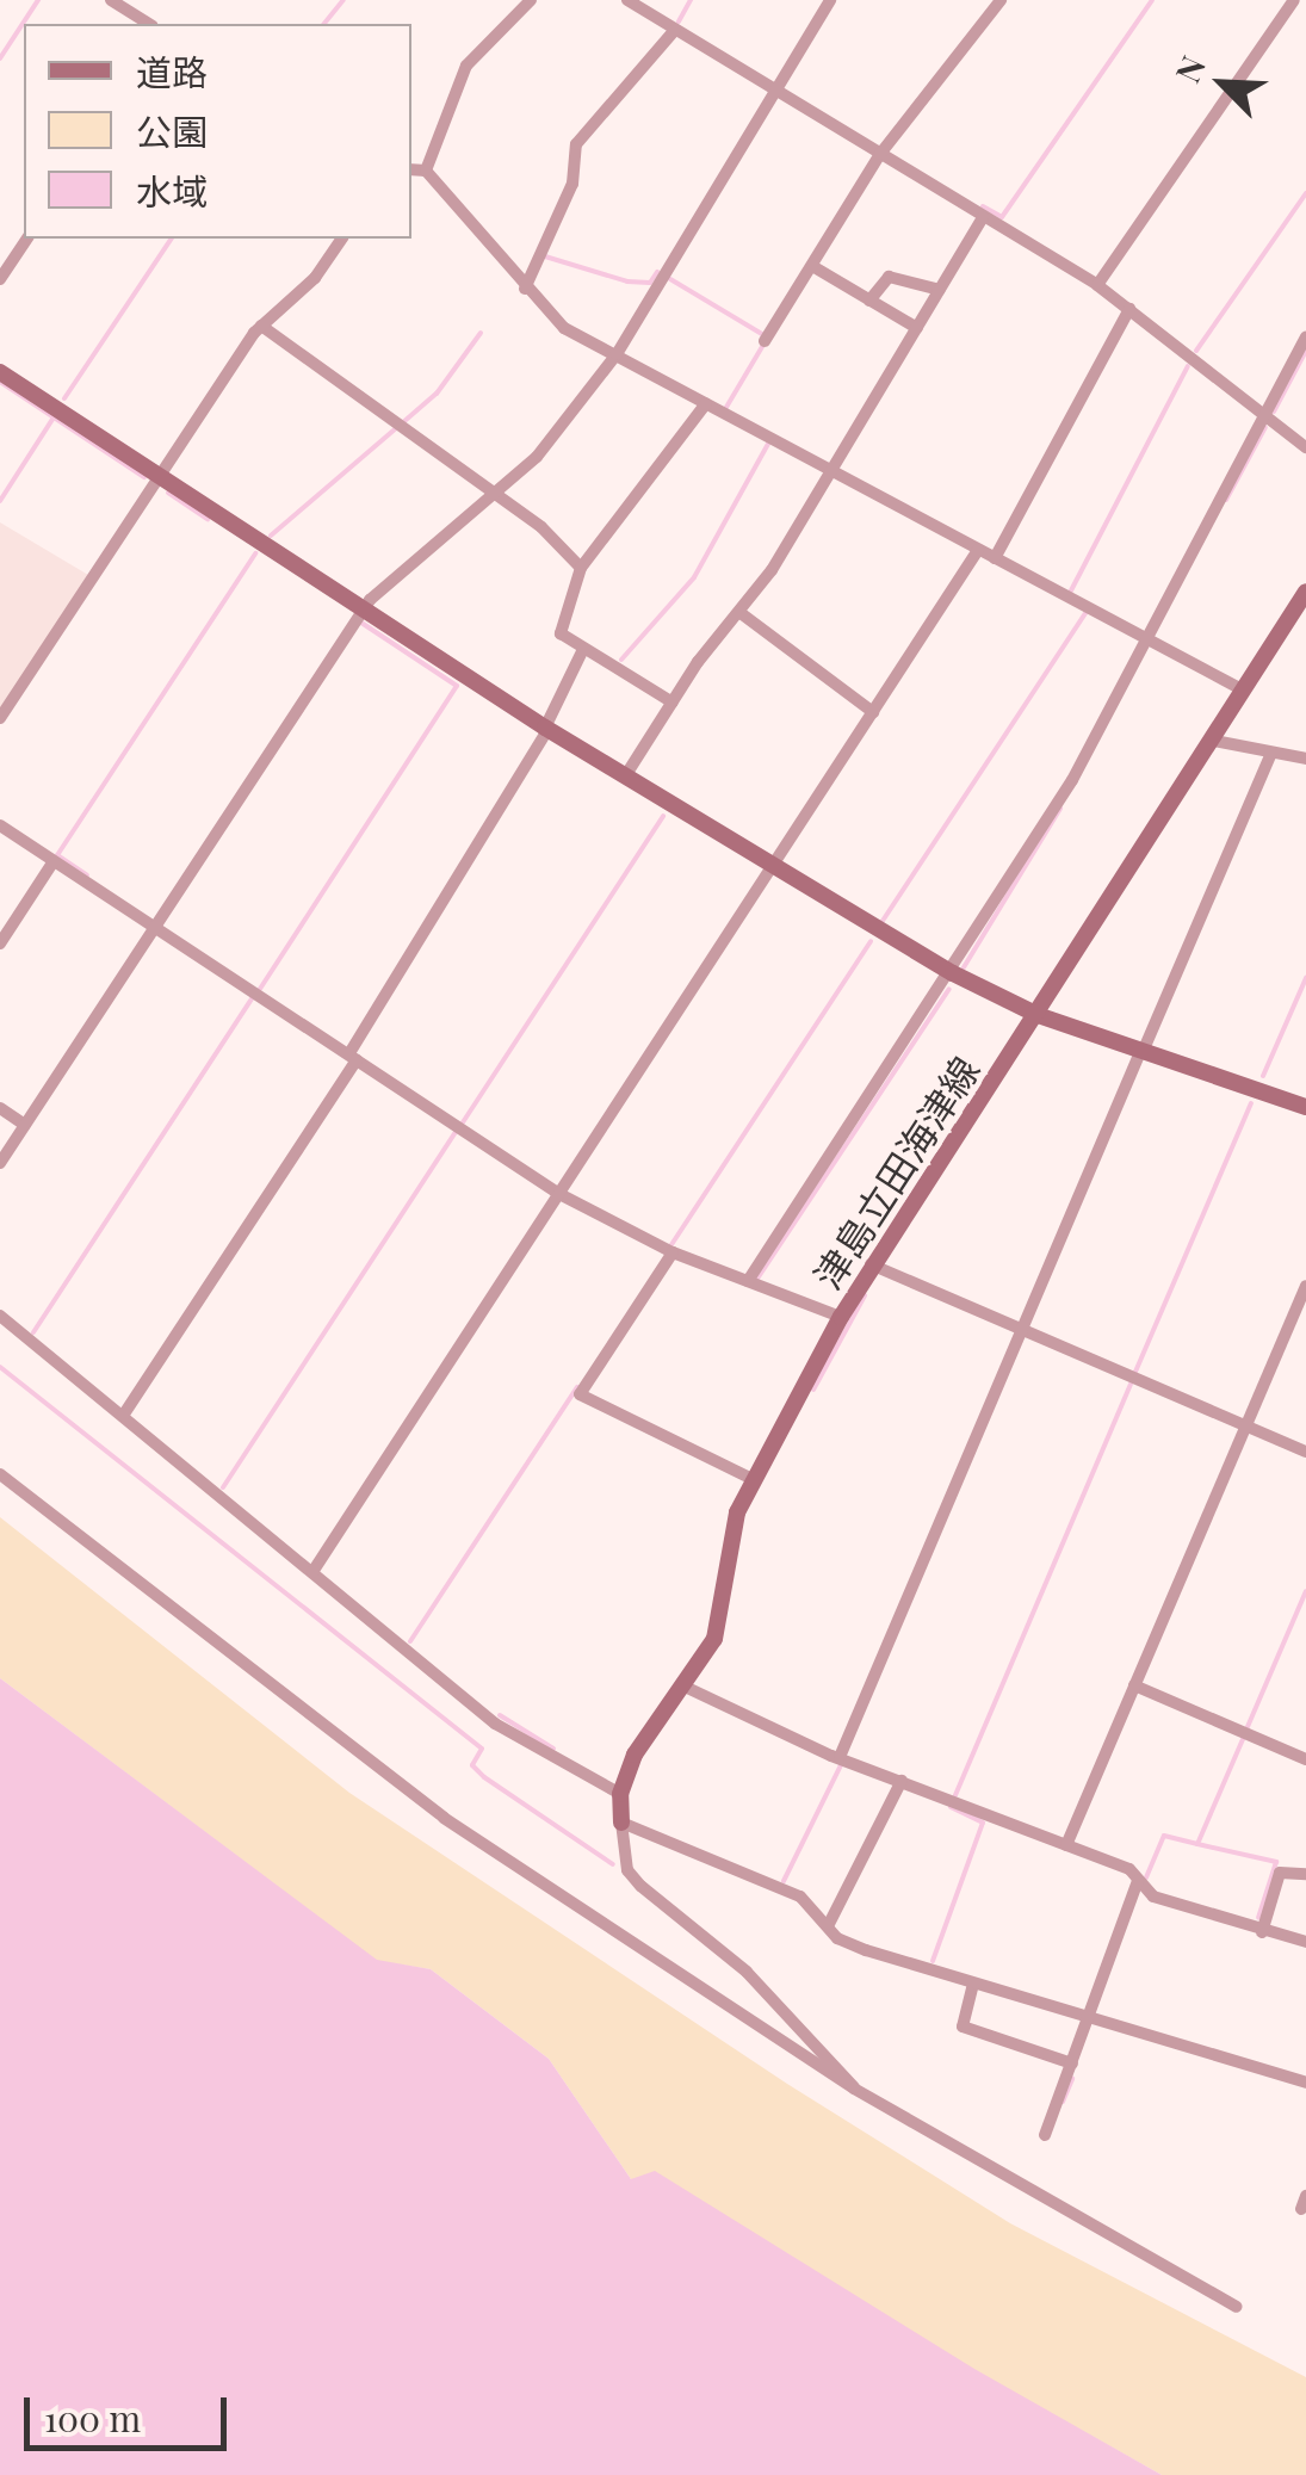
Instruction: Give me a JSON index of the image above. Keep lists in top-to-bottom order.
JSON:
{
  "streets": {
    "street": ["津島立田海津線"]
  },
  "legend": ["道路", "公園", "水域"],
  "scale_bar": "100 m",
  "north": "top left"
}
